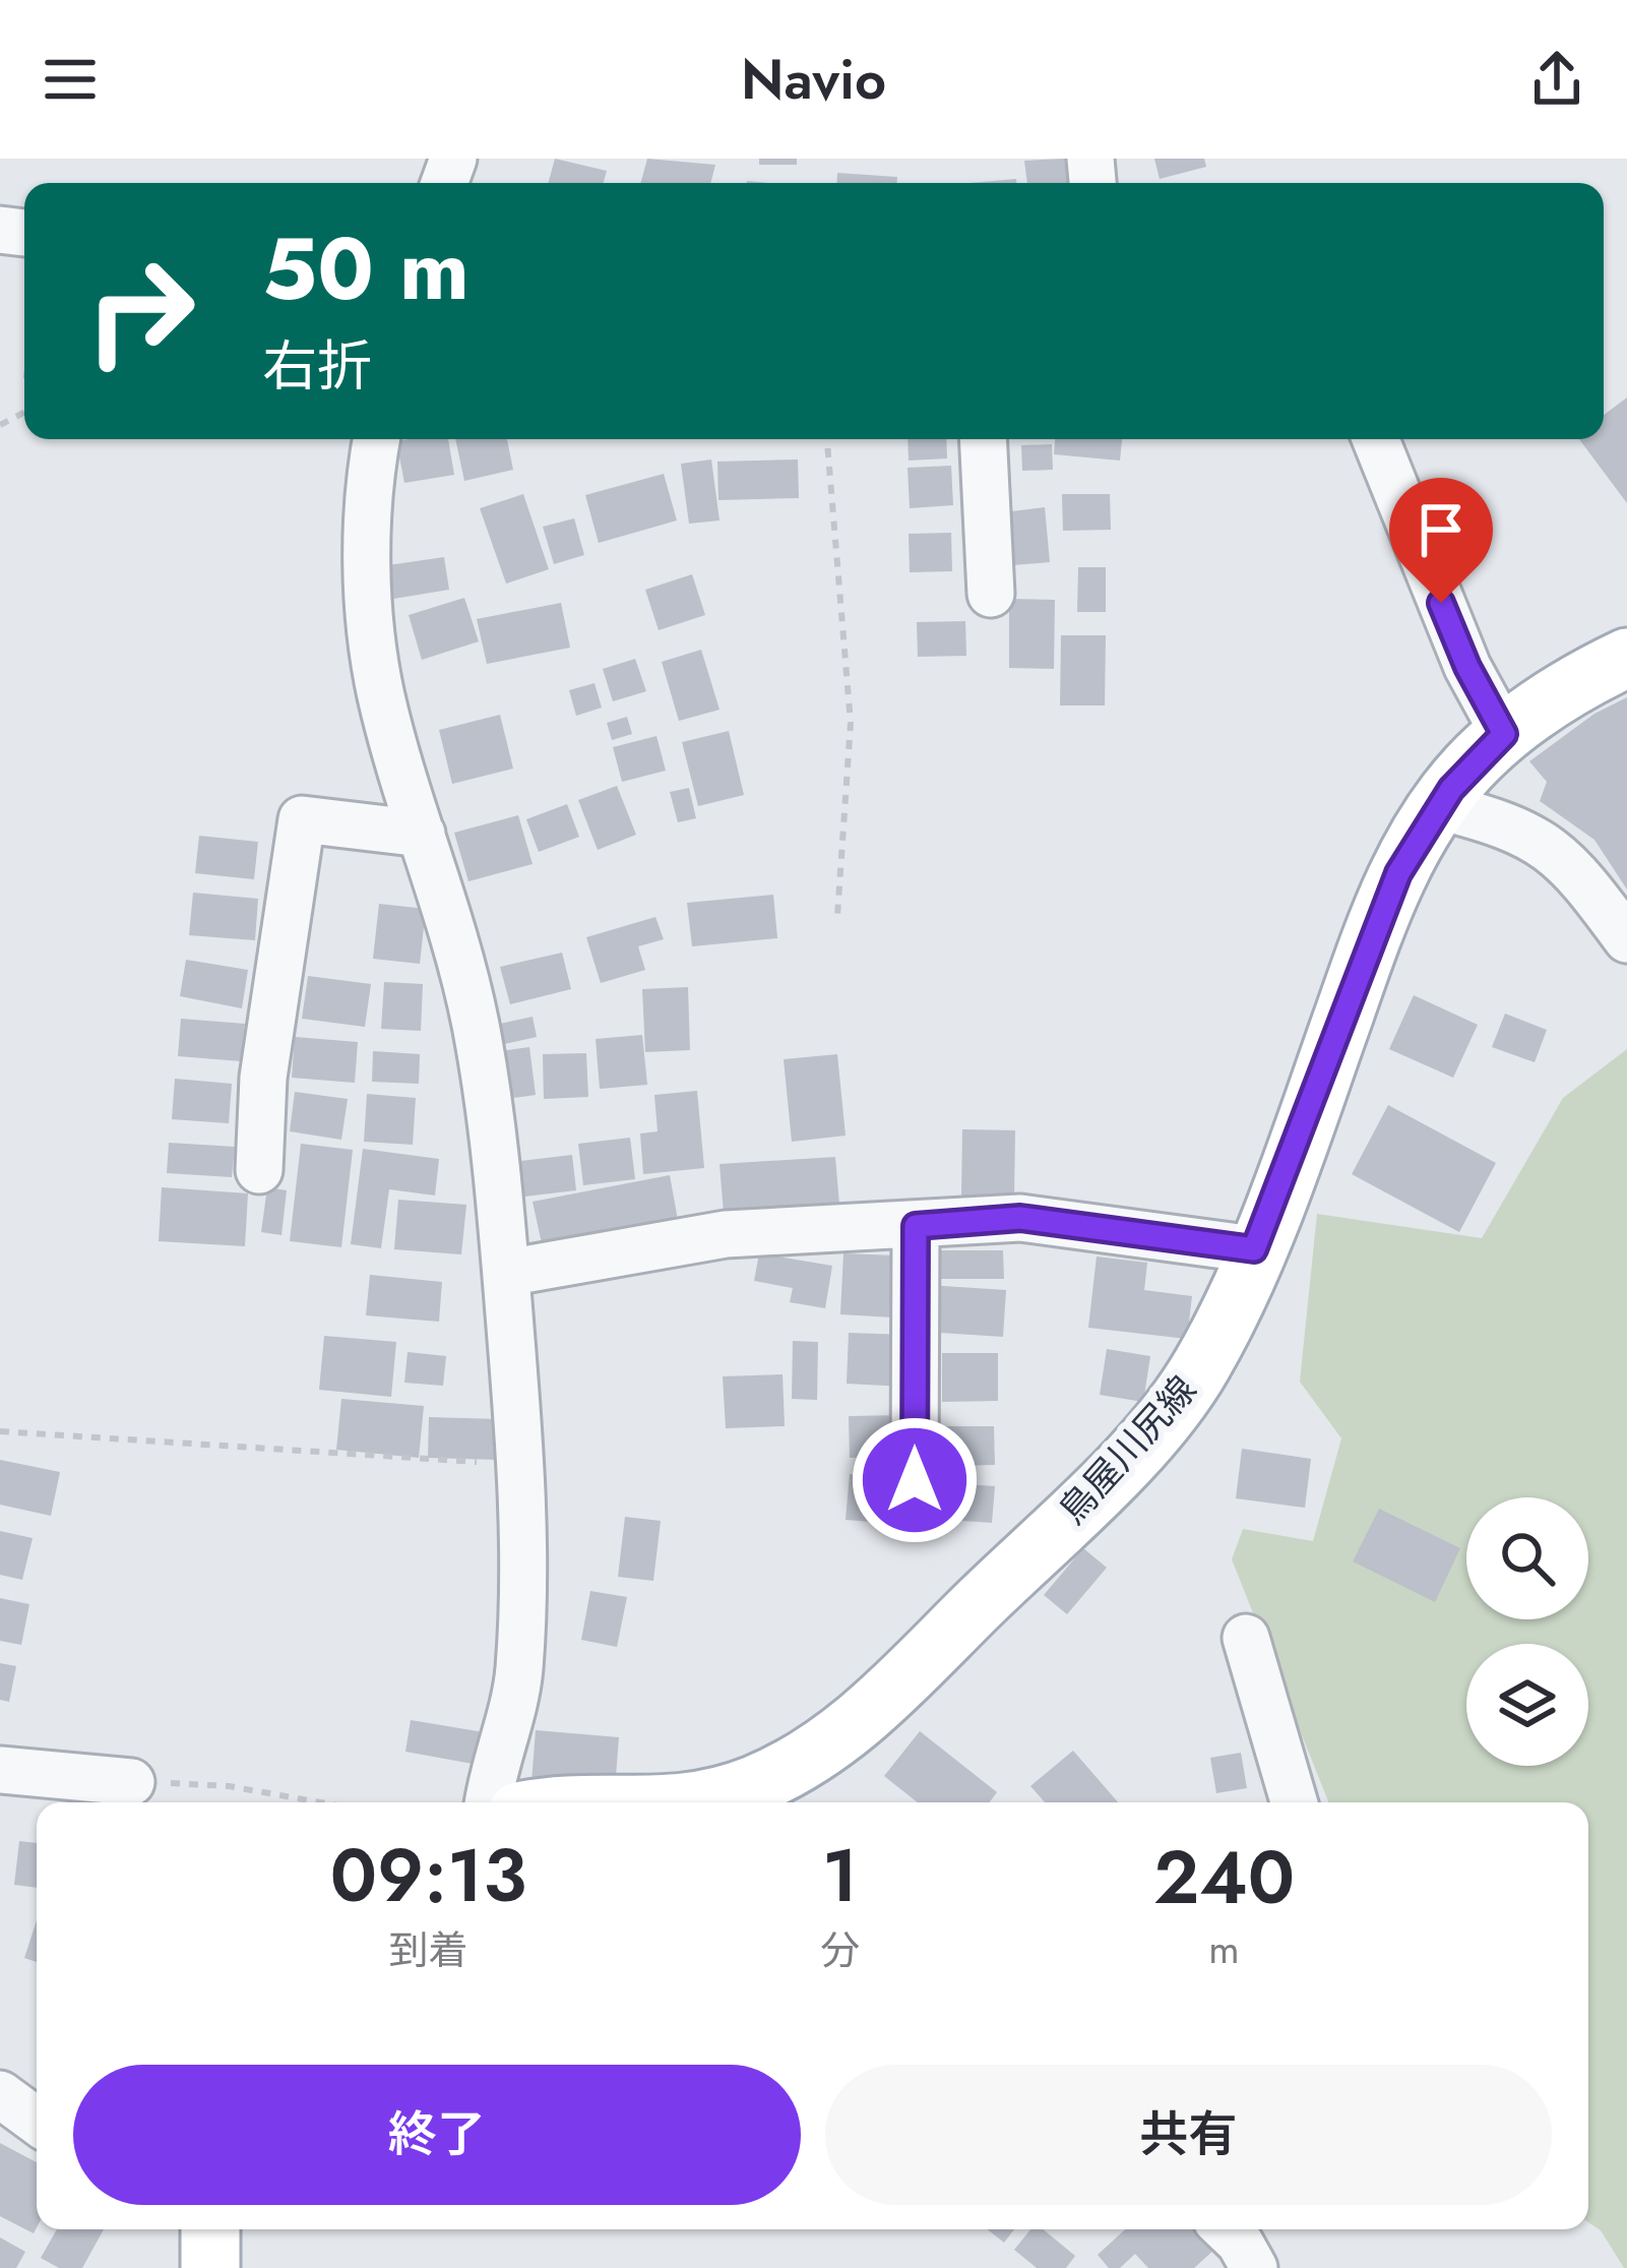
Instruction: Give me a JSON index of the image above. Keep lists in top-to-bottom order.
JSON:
{
  "streets": {
    "main road": ["鳥屋川尻線"]
  },
  "page": {
    "header": "Navio",
    "turn": ["50 m", "右折"],
    "eta": [
      "09:13",
      "到着",
      "1",
      "分",
      "240",
      "m"
    ],
    "buttons": ["終了", "共有"]
  }
}
